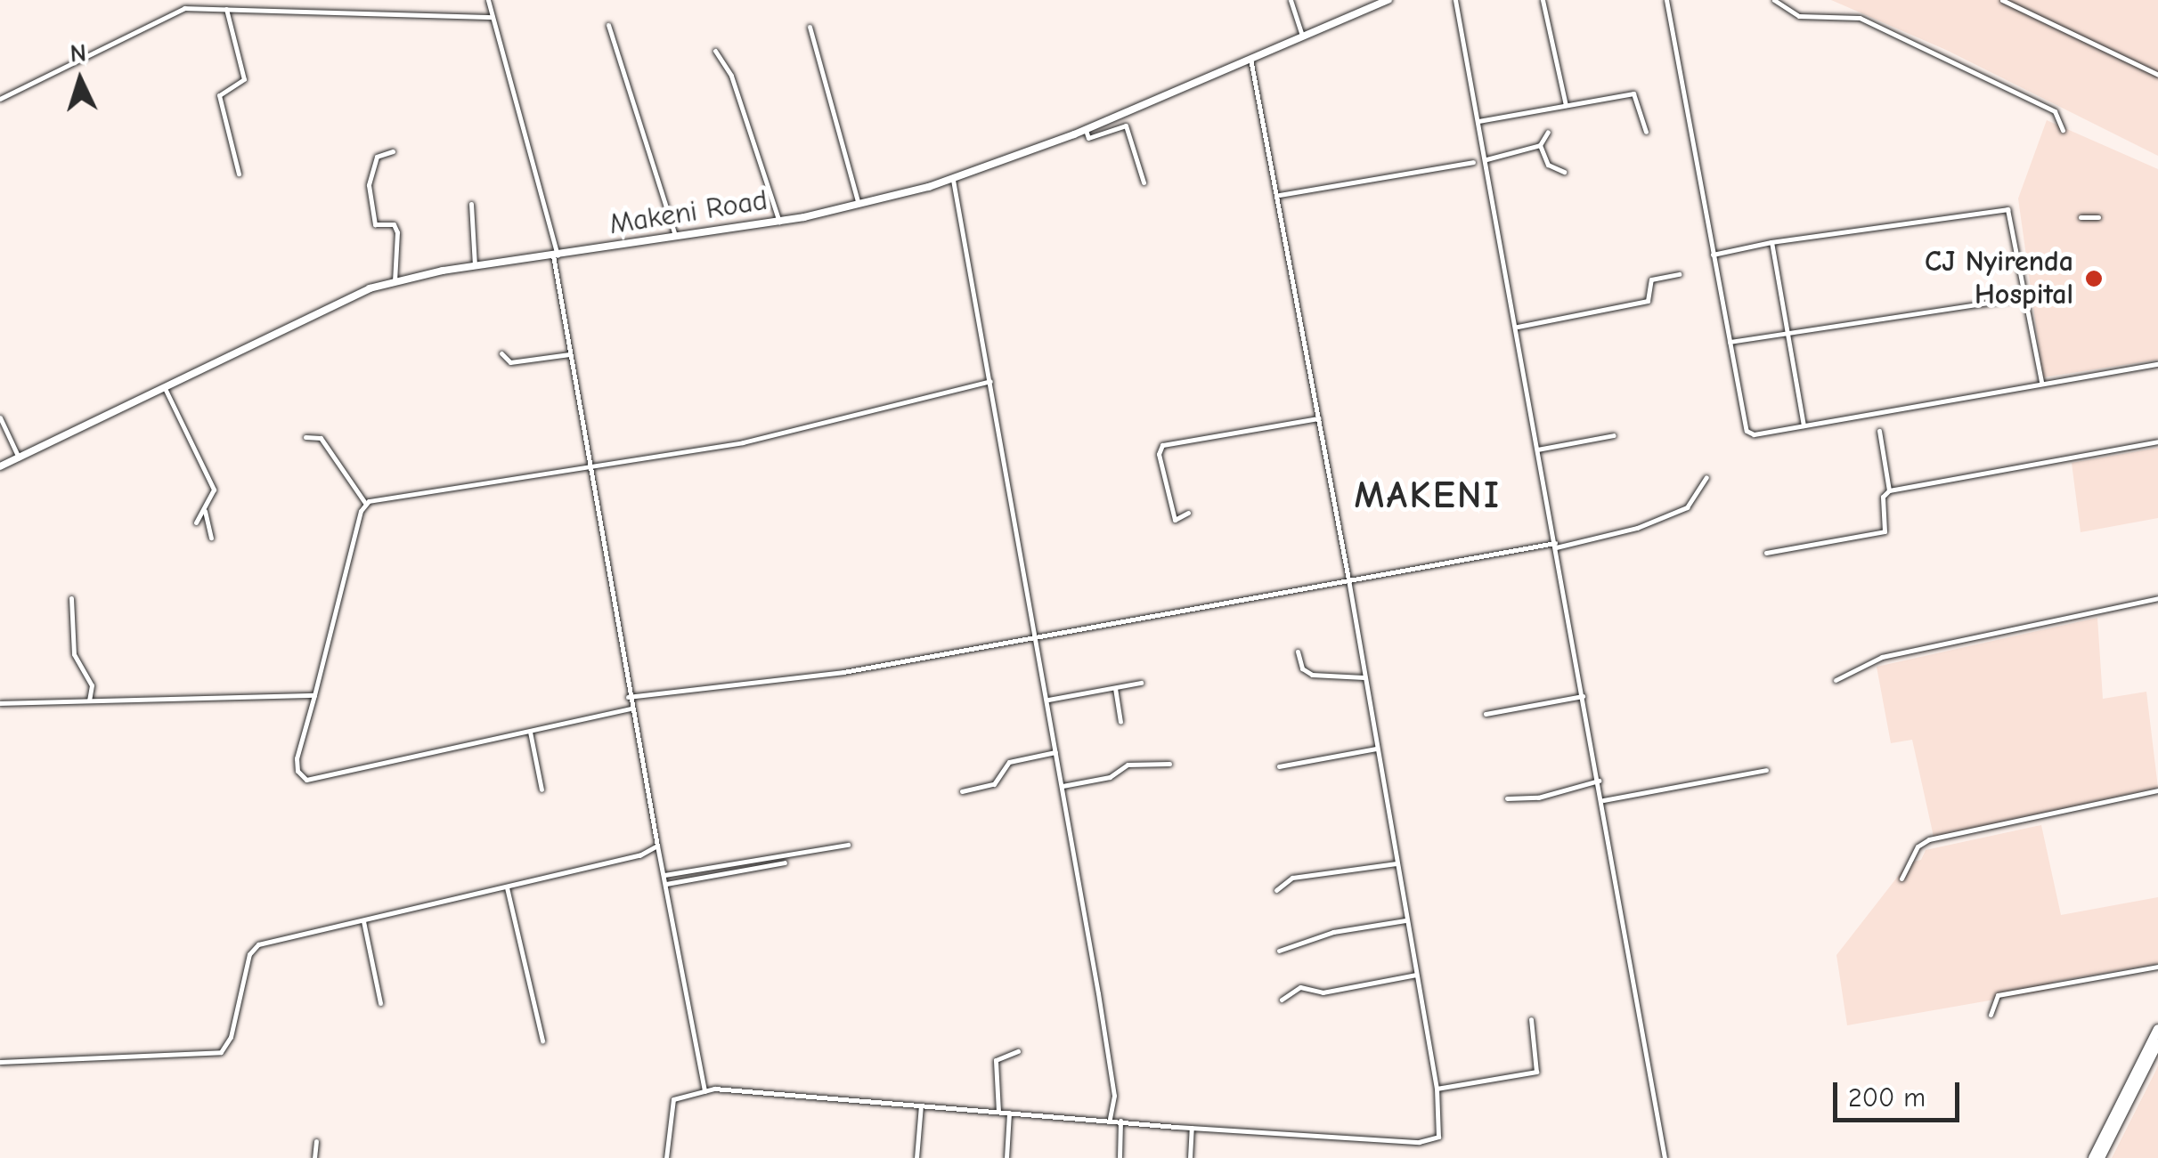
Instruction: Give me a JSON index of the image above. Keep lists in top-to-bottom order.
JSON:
{
  "streets": {
    "main road": ["Makeni Road"]
  },
  "districts": ["MAKENI"],
  "places": ["CJ Nyirenda Hospital"],
  "scale_bar": "200 m",
  "north": "top"
}
